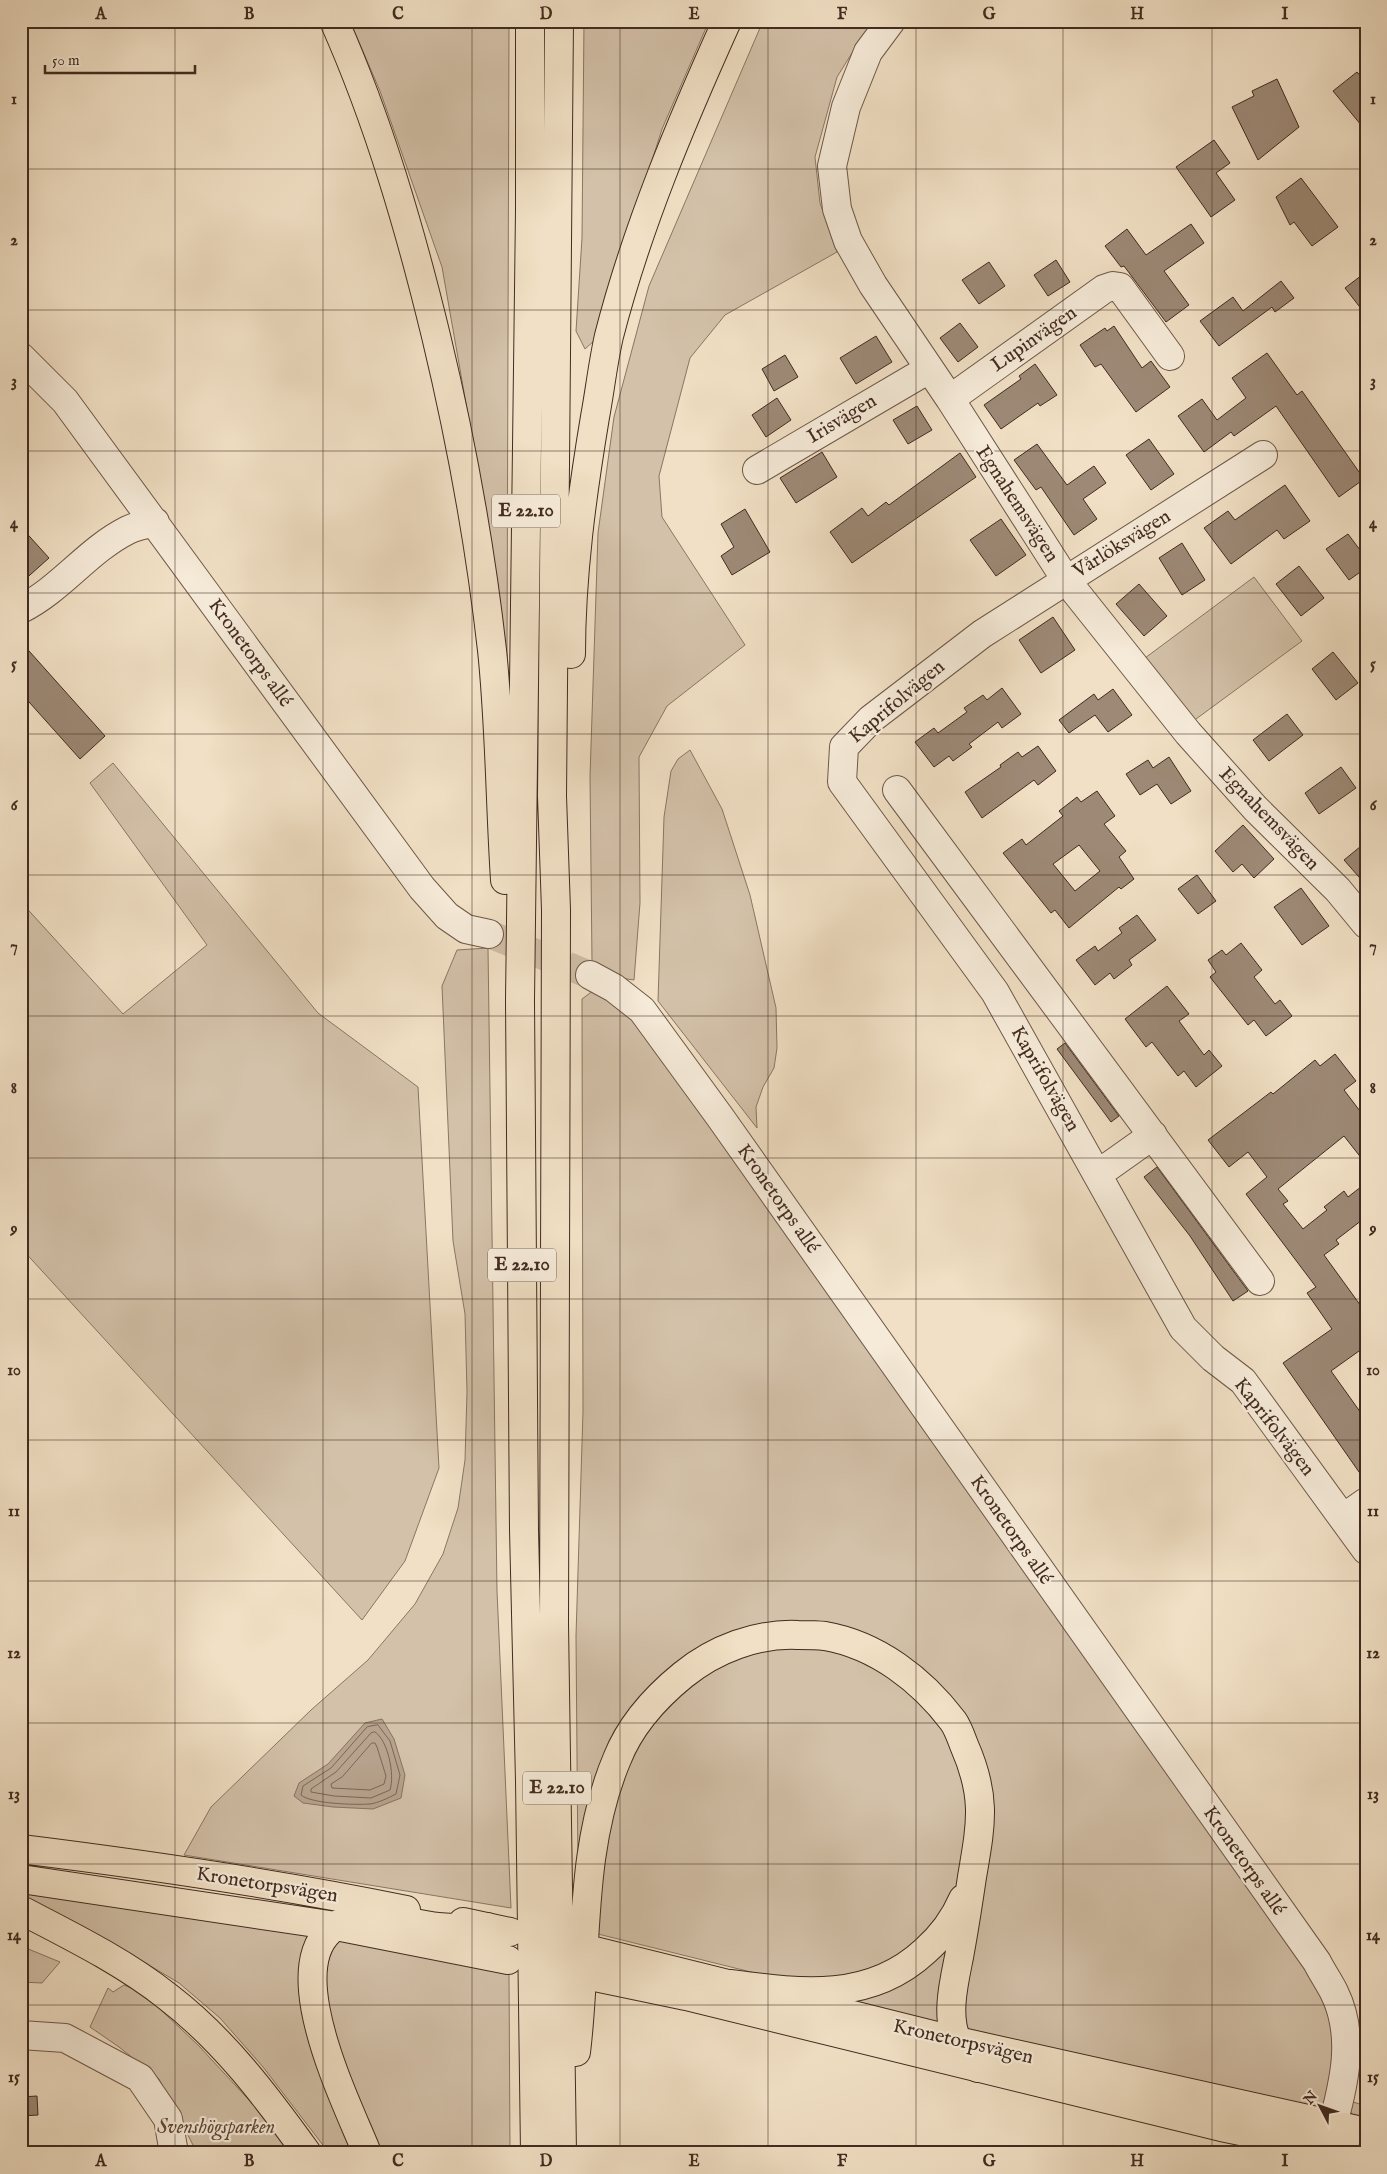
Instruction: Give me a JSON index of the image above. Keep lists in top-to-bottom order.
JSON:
{
  "streets": {
    "main road": ["E 22.10", "Kronetorpsvägen"],
    "street": [
      "Lupinvägen",
      "Irisvägen",
      "Egnahemsvägen",
      "Vårlöksvägen",
      "Kronetorps allé",
      "Kaprifolvägen"
    ]
  },
  "crossings": [
    ["Lupinvägen", "Egnahemsvägen"],
    ["Irisvägen", "Egnahemsvägen"],
    ["Egnahemsvägen", "Vårlöksvägen"],
    ["Vårlöksvägen", "Kaprifolvägen"],
    ["Kronetorps allé", "Kronetorpsvägen"]
  ],
  "parks": ["Svenshögsparken"],
  "scale_bar": "50 m",
  "north": "top left",
  "grid": {
    "columns": [
      "A",
      "B",
      "C",
      "D",
      "E",
      "F",
      "G",
      "H",
      "I"
    ],
    "rows": [
      "1",
      "2",
      "3",
      "4",
      "5",
      "6",
      "7",
      "8",
      "9",
      "10",
      "11",
      "12",
      "13",
      "14",
      "15"
    ]
  }
}
